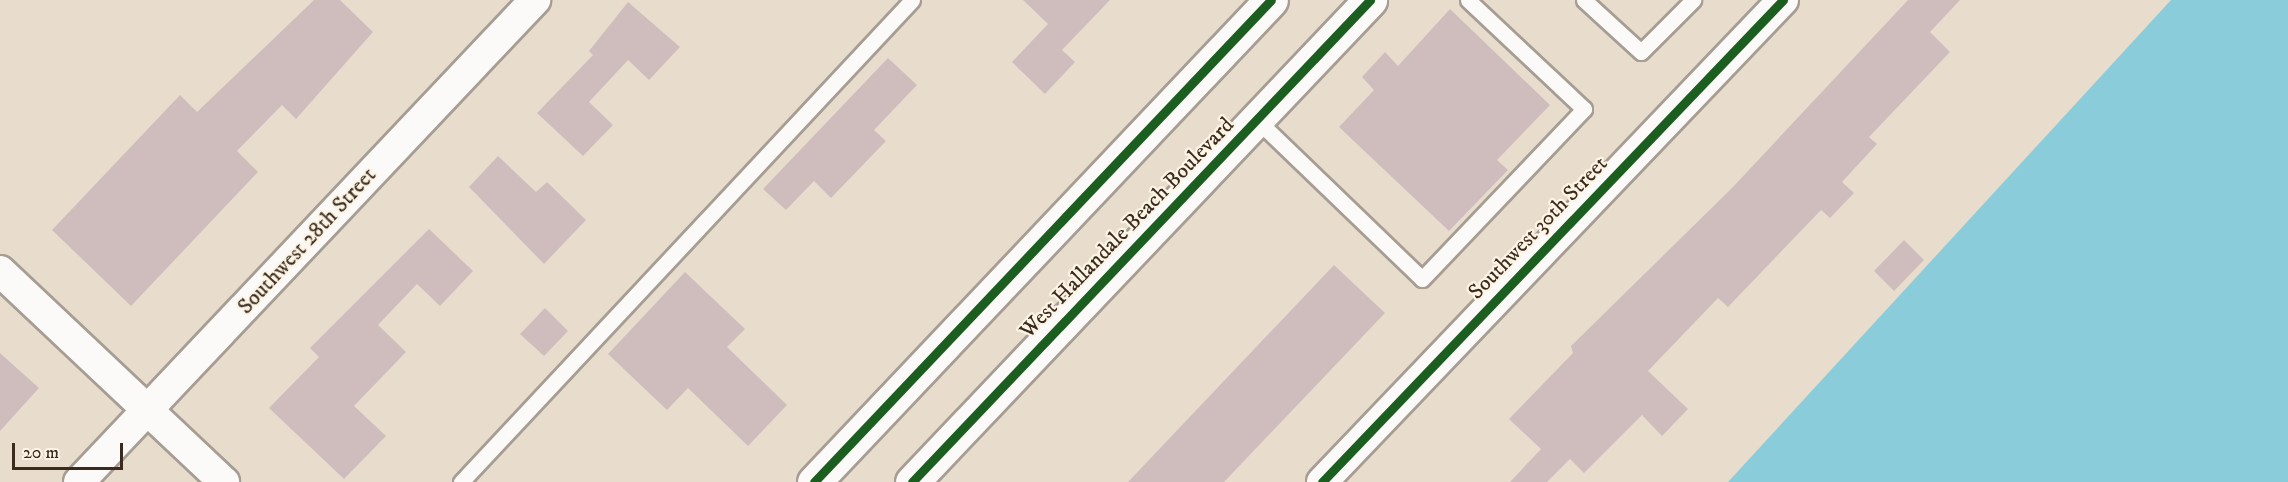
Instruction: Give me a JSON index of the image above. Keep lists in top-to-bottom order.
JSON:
{
  "streets": {
    "main road": ["West Hallandale Beach Boulevard"],
    "street": ["Southwest 30th Street", "Southwest 28th Street"]
  },
  "scale_bar": "20 m"
}
